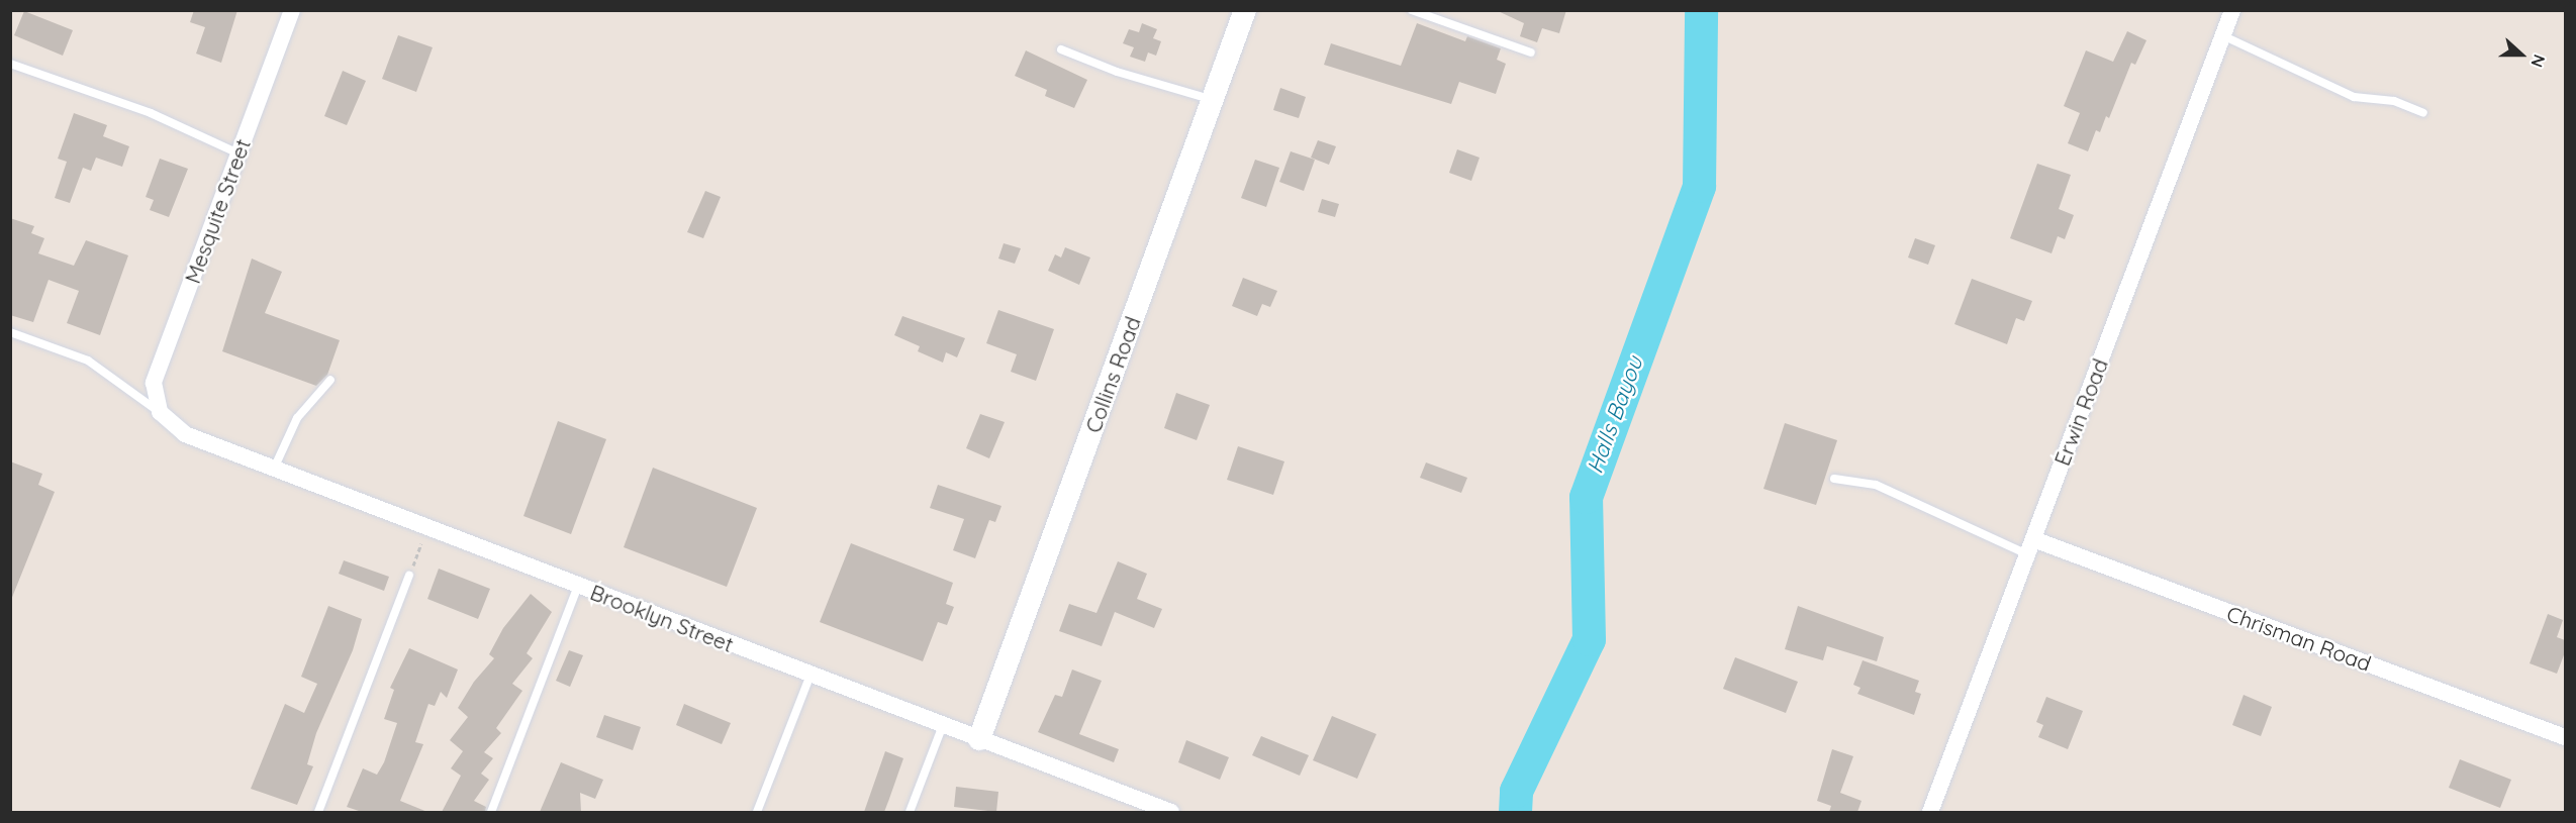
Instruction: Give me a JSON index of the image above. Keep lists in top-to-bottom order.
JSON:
{
  "streets": {
    "street": [
      "Mesquite Street",
      "Collins Road",
      "Erwin Road",
      "Brooklyn Street",
      "Chrisman Road"
    ]
  },
  "crossings": [
    ["Mesquite Street", "Brooklyn Street"],
    ["Collins Road", "Brooklyn Street"],
    ["Erwin Road", "Chrisman Road"]
  ],
  "water": ["Halls Bayou"],
  "north": "right"
}
